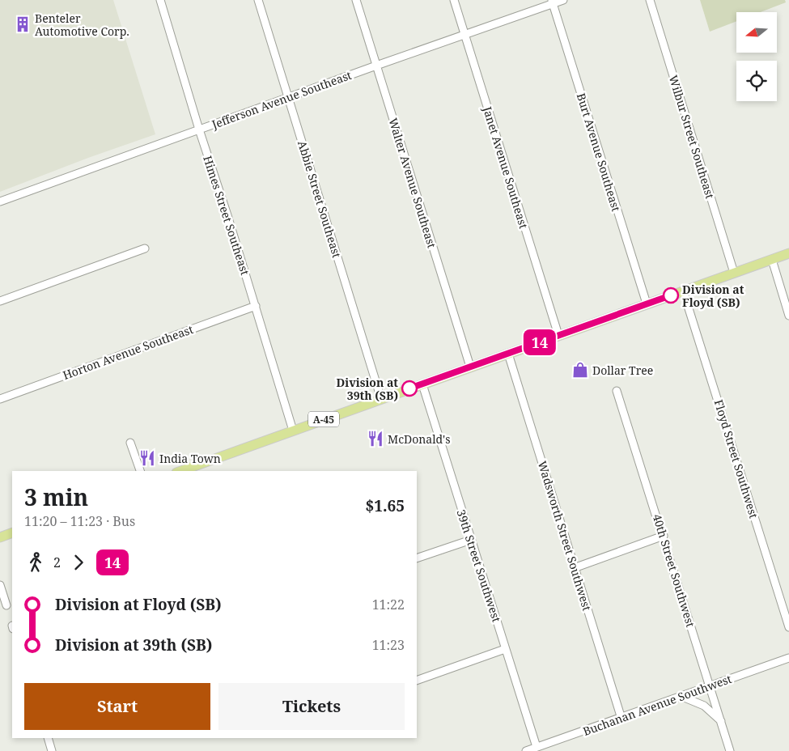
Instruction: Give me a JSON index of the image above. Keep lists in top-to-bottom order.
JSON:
{
  "streets": {
    "main road": ["A-45"],
    "street": [
      "Jefferson Avenue Southeast",
      "Wilbur Street Southeast",
      "Burt Avenue Southeast",
      "Janet Avenue Southeast",
      "Walter Avenue Southeast",
      "Abbie Street Southeast",
      "Himes Street Southeast",
      "Horton Avenue Southeast",
      "Floyd Street Southwest",
      "Wadsworth Street Southwest",
      "39th Street Southwest",
      "40th Street Southwest",
      "Buchanan Avenue Southwest"
    ]
  },
  "crossings": [
    ["Jefferson Avenue Southeast", "Burt Avenue Southeast"],
    ["Jefferson Avenue Southeast", "Janet Avenue Southeast"],
    ["Jefferson Avenue Southeast", "Walter Avenue Southeast"],
    ["Jefferson Avenue Southeast", "Abbie Street Southeast"],
    ["Jefferson Avenue Southeast", "Himes Street Southeast"],
    ["Wilbur Street Southeast", "A-45"],
    ["Burt Avenue Southeast", "A-45"],
    ["Janet Avenue Southeast", "A-45"],
    ["Walter Avenue Southeast", "A-45"],
    ["Abbie Street Southeast", "A-45"],
    ["Himes Street Southeast", "Horton Avenue Southeast"],
    ["Himes Street Southeast", "A-45"],
    ["A-45", "Floyd Street Southwest"],
    ["A-45", "Wadsworth Street Southwest"],
    ["A-45", "39th Street Southwest"],
    ["Wadsworth Street Southwest", "Buchanan Avenue Southwest"],
    ["39th Street Southwest", "Buchanan Avenue Southwest"],
    ["40th Street Southwest", "Buchanan Avenue Southwest"]
  ],
  "places": {
    "building": ["Benteler Automotive Corp."],
    "other": ["Division at Floyd (SB)", "Division at 39th (SB)"],
    "shop": ["Dollar Tree"],
    "restaurant": ["McDonald's", "India Town"]
  },
  "lines": ["bus line 14"],
  "north": "left",
  "page": {
    "on_map": "14",
    "heading": ["3 min", "11:20 – 11:23 · Bus", "$1.65"],
    "legs": ["2", "14"],
    "list": [
      {
        "name": "Division at Floyd (SB)",
        "value": "11:22"
      },
      {
        "name": "Division at 39th (SB)",
        "value": "11:23"
      }
    ],
    "buttons": ["Start", "Tickets"]
  }
}
